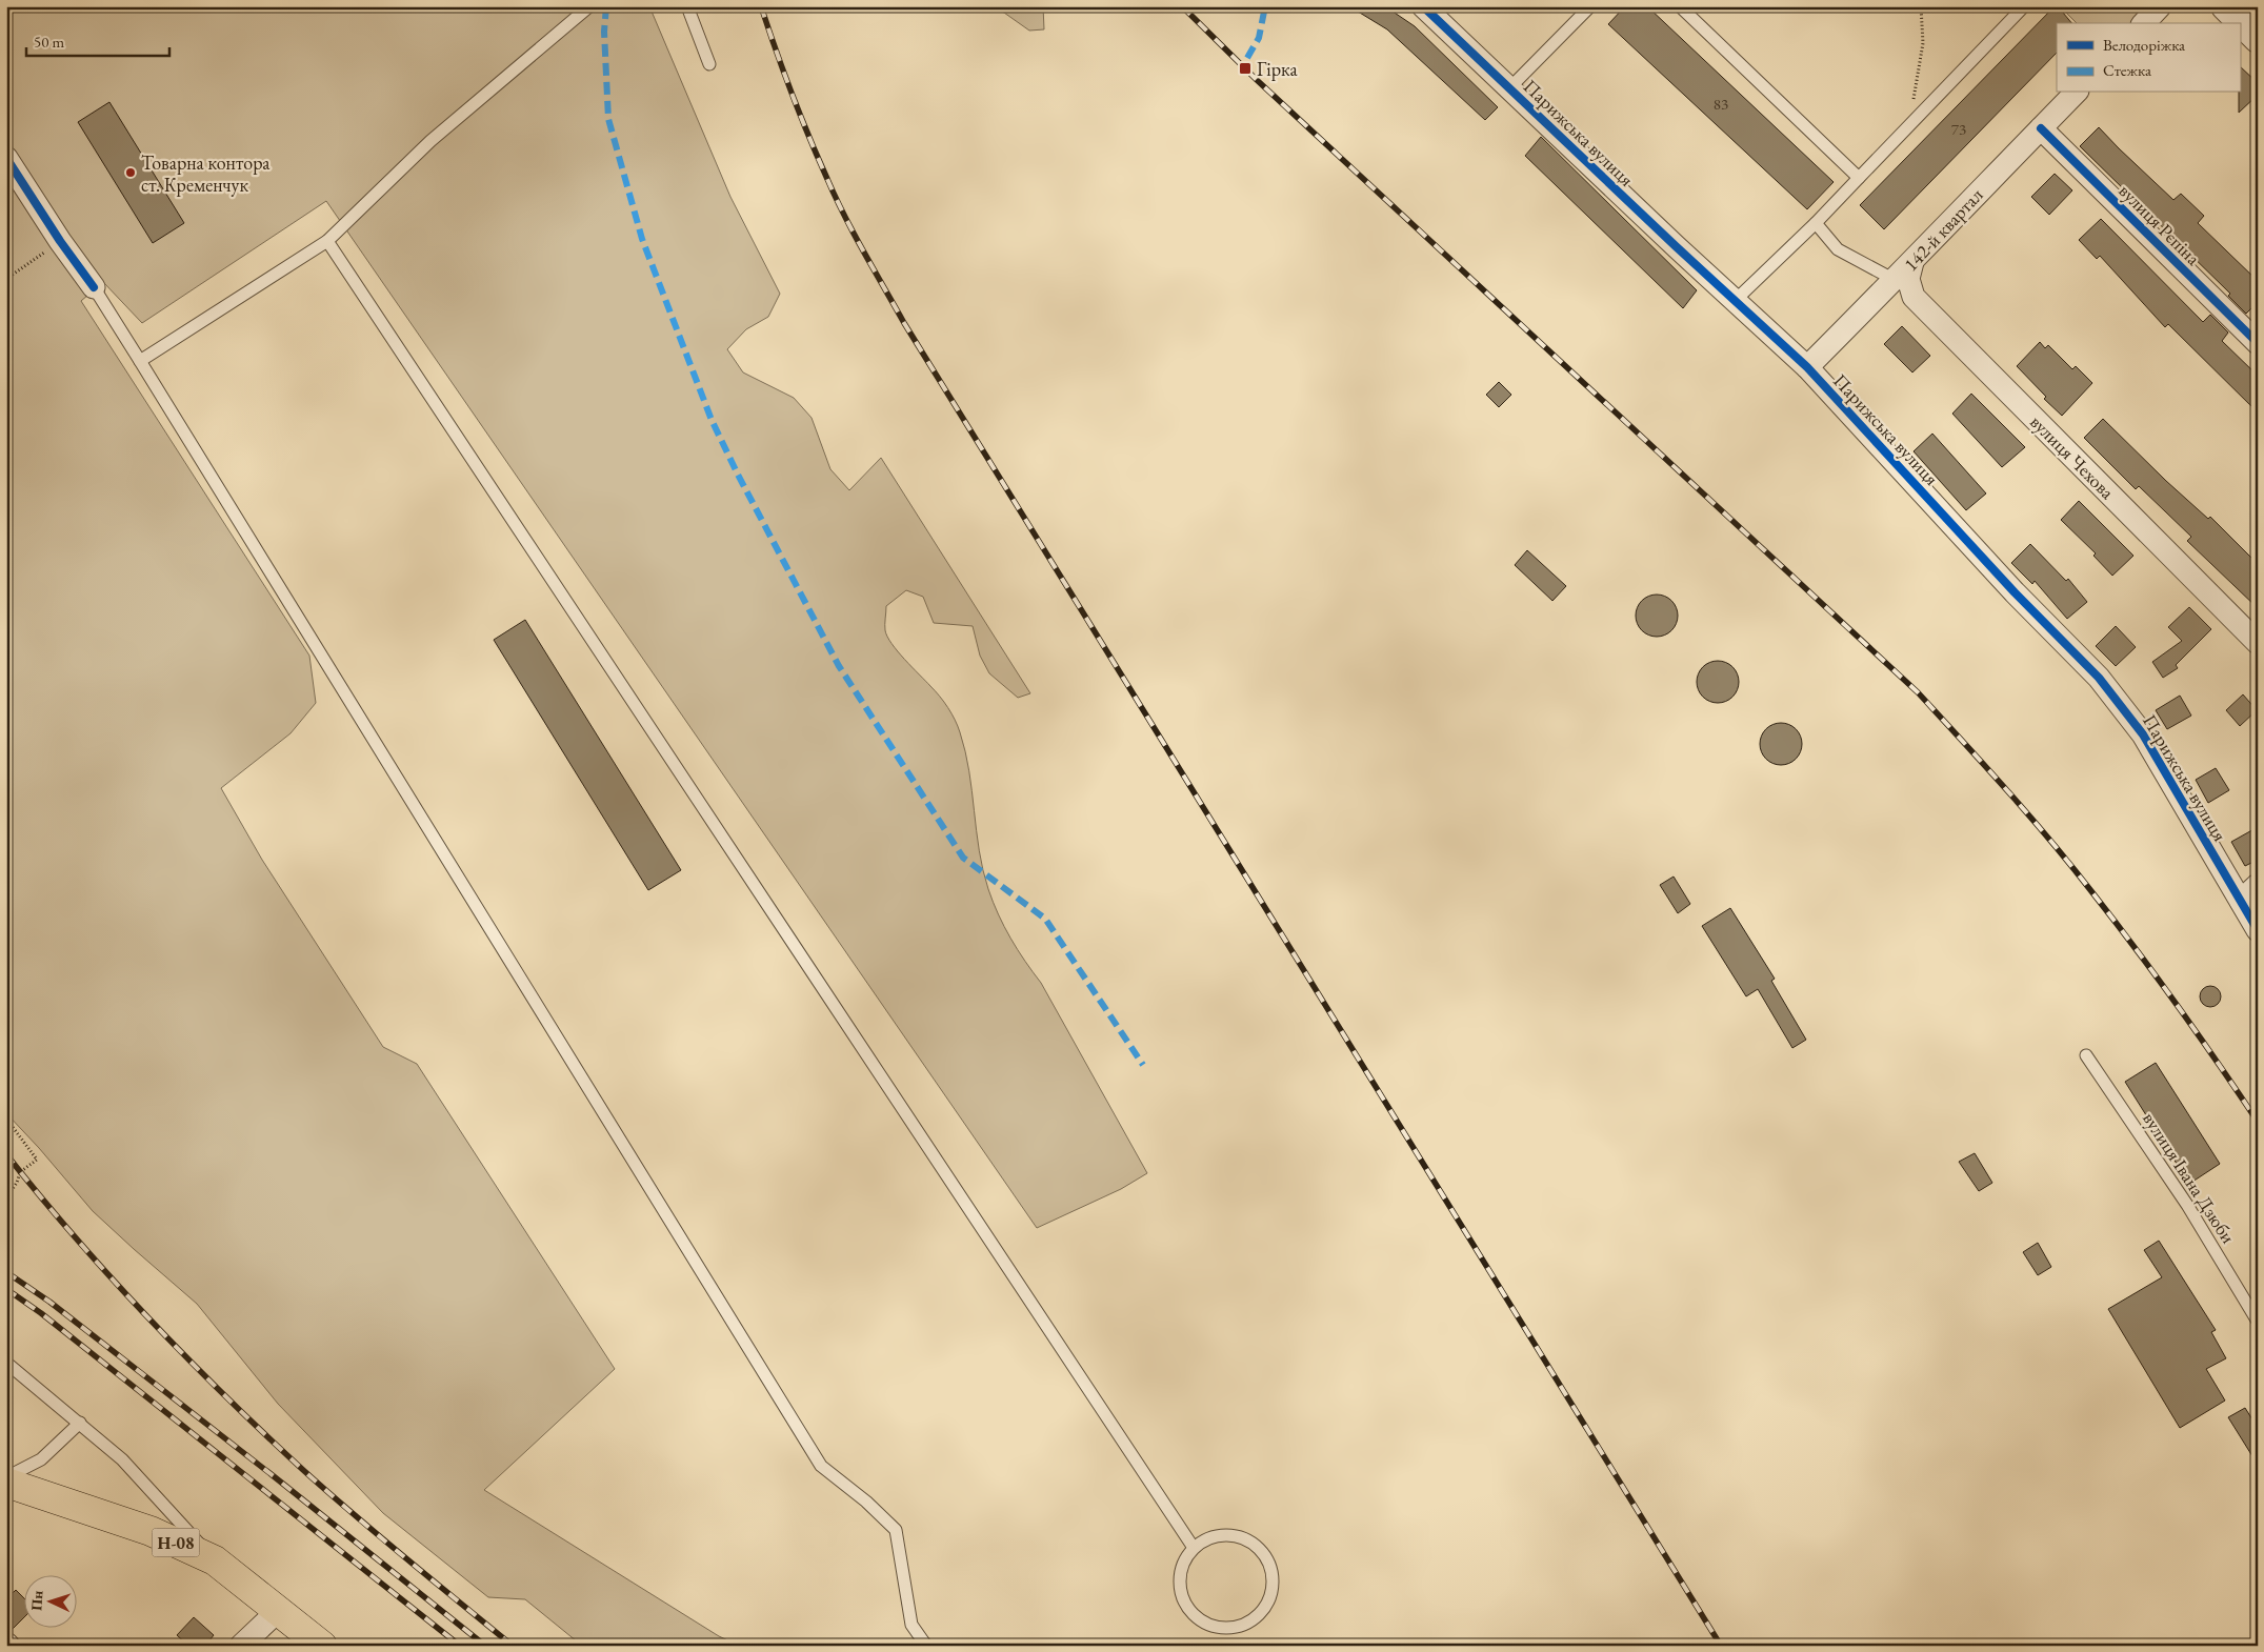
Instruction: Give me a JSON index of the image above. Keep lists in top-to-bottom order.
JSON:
{
  "streets": {
    "main road": ["Н-08"],
    "street": [
      "Парижська вулиця",
      "вулиця Рєпіна",
      "142-й квартал",
      "вулиця Чехова"
    ],
    "lane": ["вулиця Івана Дзюби"]
  },
  "crossings": [
    ["Парижська вулиця", "142-й квартал"],
    ["вулиця Рєпіна", "142-й квартал"],
    ["142-й квартал", "вулиця Чехова"]
  ],
  "places": {
    "transit": ["Гірка"],
    "other": ["Товарна контора ст. Кременчук"]
  },
  "house_numbers": ["83", "73"],
  "legend": ["Велодоріжка", "Стежка"],
  "scale_bar": "50 m",
  "north": "left"
}
